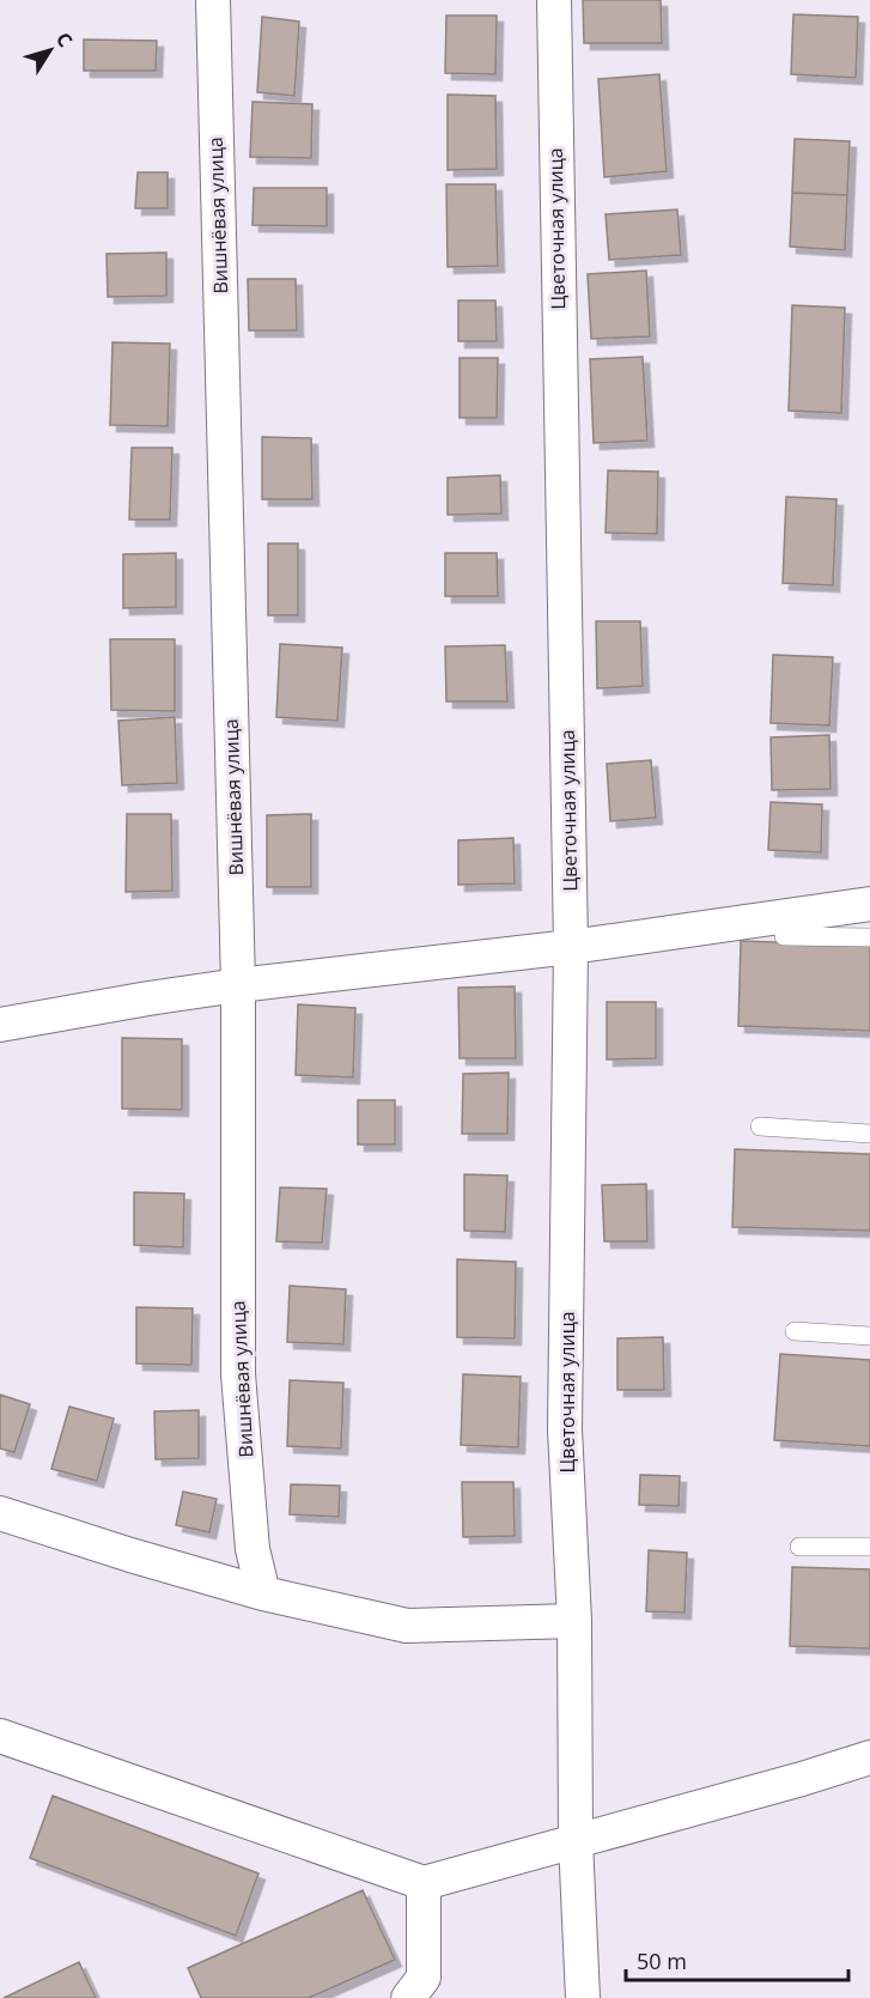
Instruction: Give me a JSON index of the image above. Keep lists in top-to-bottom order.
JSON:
{
  "streets": {
    "street": ["Вишнёвая улица", "Цветочная улица"]
  },
  "scale_bar": "50 m",
  "north": "top right"
}
